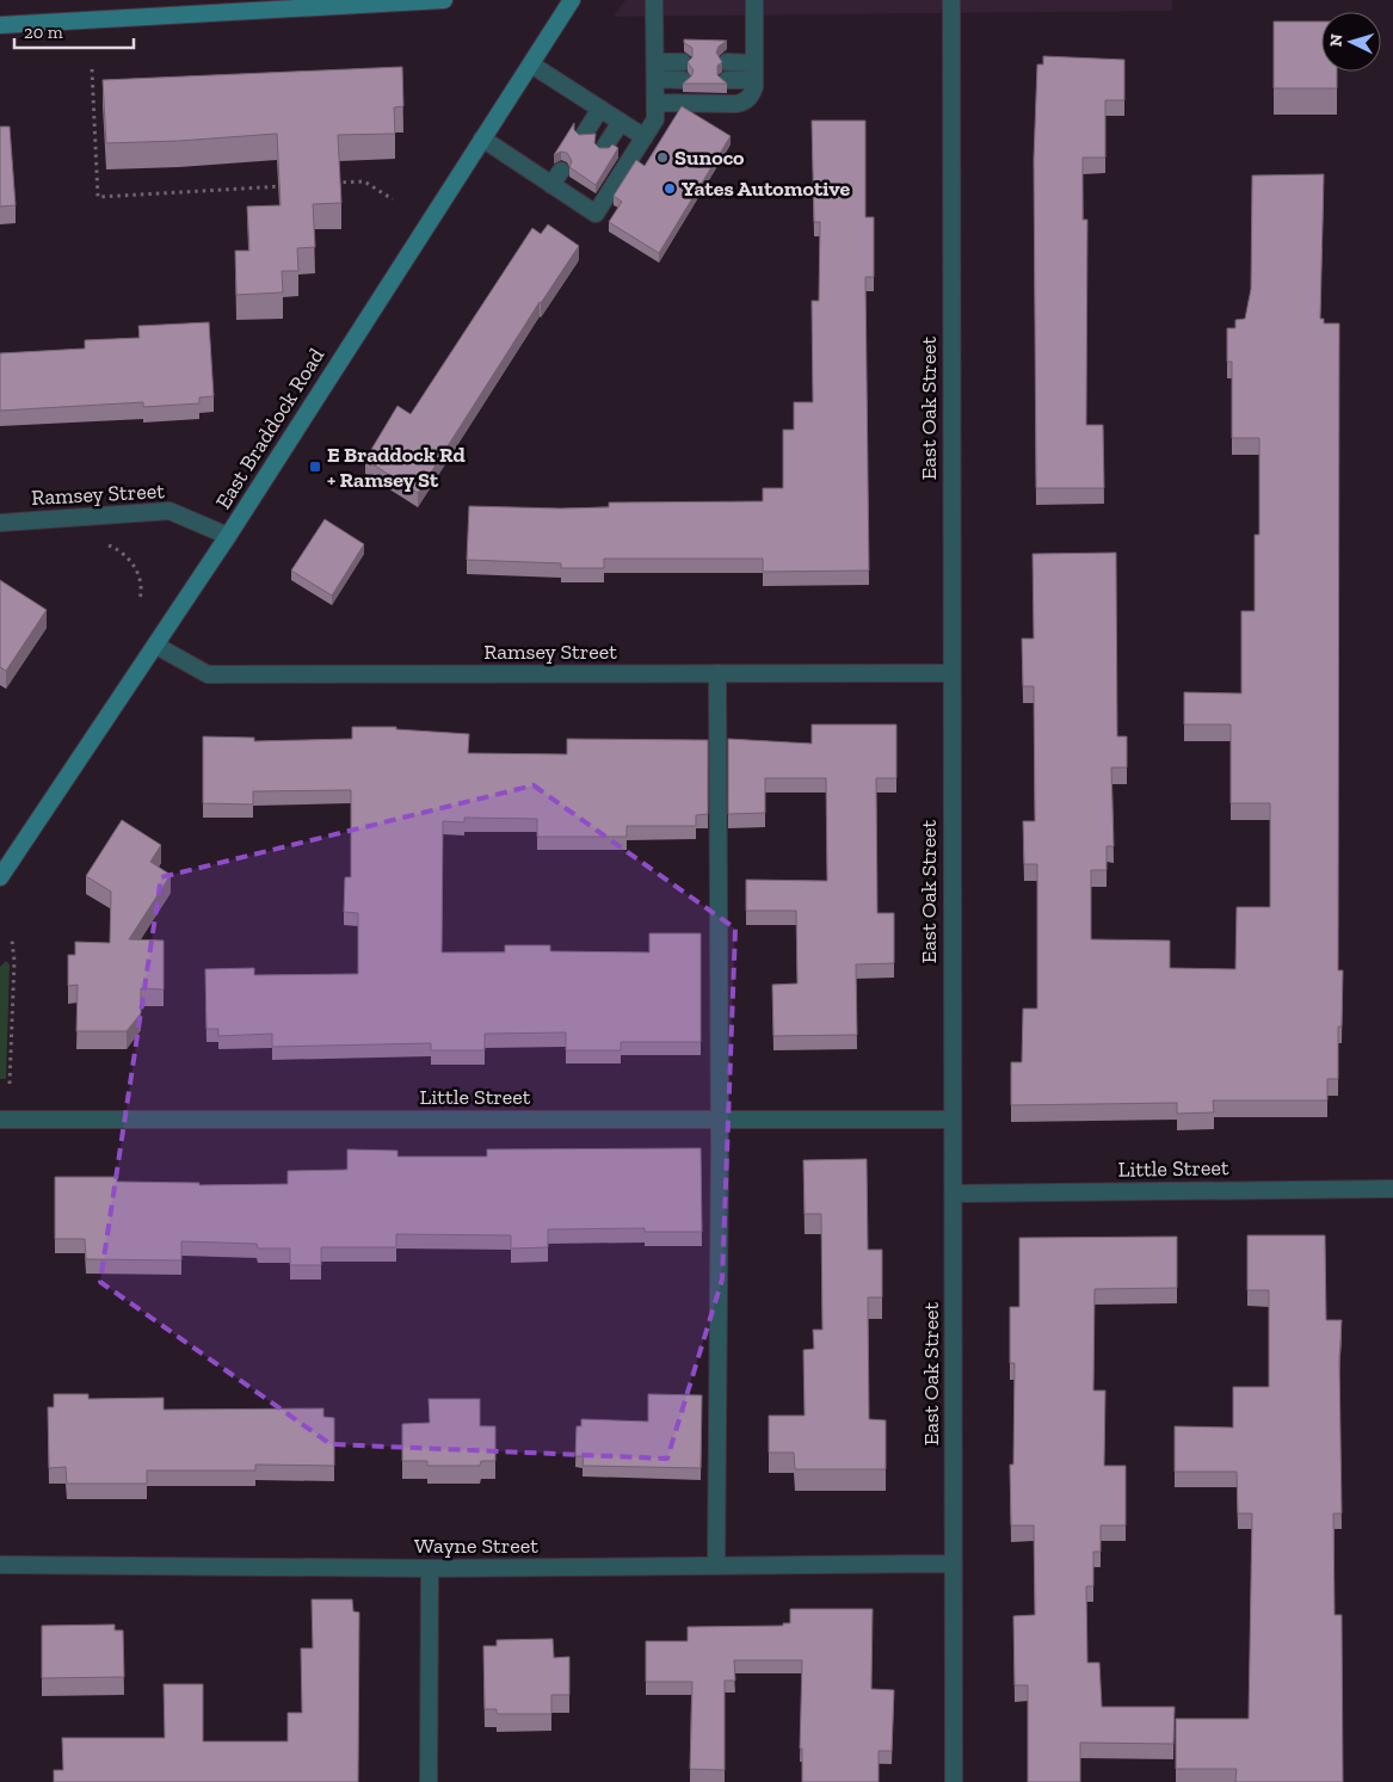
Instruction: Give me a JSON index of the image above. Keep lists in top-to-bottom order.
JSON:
{
  "streets": {
    "main road": ["East Braddock Road"],
    "street": [
      "East Oak Street",
      "Ramsey Street",
      "Little Street",
      "Wayne Street"
    ]
  },
  "crossings": [
    ["East Oak Street", "Ramsey Street"],
    ["East Oak Street", "Little Street"],
    ["East Oak Street", "Wayne Street"],
    ["East Braddock Road", "Ramsey Street"]
  ],
  "places": {
    "other": ["Sunoco", "Yates Automotive"],
    "transit": ["E Braddock Rd + Ramsey St"]
  },
  "scale_bar": "20 m",
  "north": "left"
}
